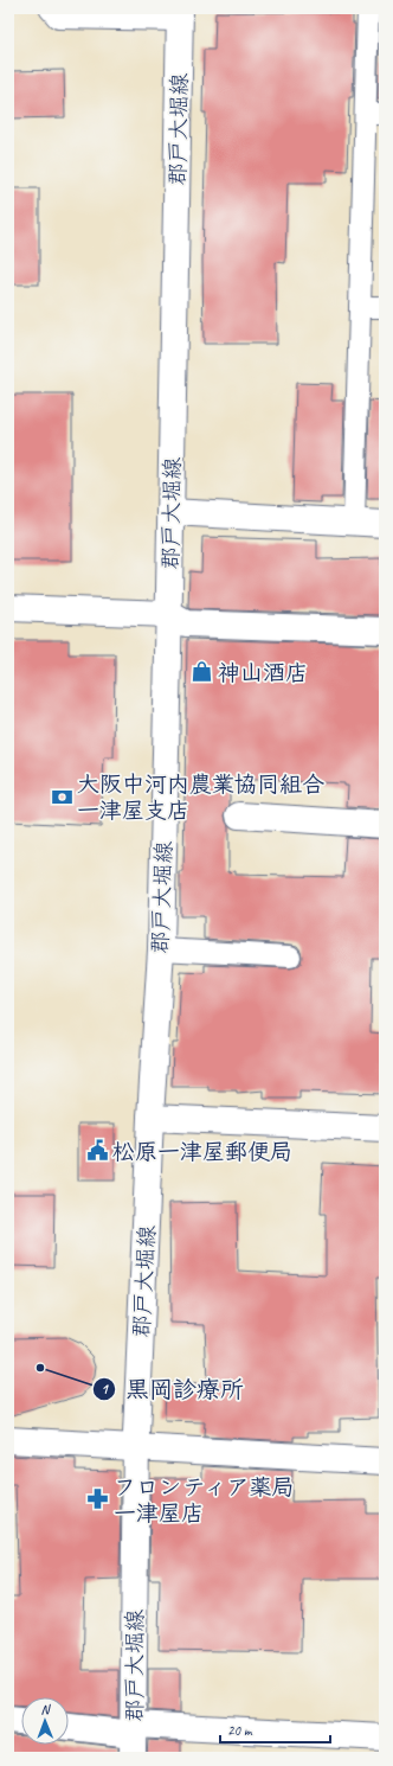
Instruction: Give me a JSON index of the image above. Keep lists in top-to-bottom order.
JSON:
{
  "streets": {
    "street": ["郡戸大堀線"]
  },
  "places": {
    "shop": ["神山酒店"],
    "bank": ["大阪中河内農業協同組合 一津屋支店"],
    "public building": ["松原一津屋郵便局"],
    "other": ["黒岡診療所"],
    "pharmacy": ["フロンティア薬局 一津屋店"]
  },
  "scale_bar": "20 m",
  "north": "top"
}
